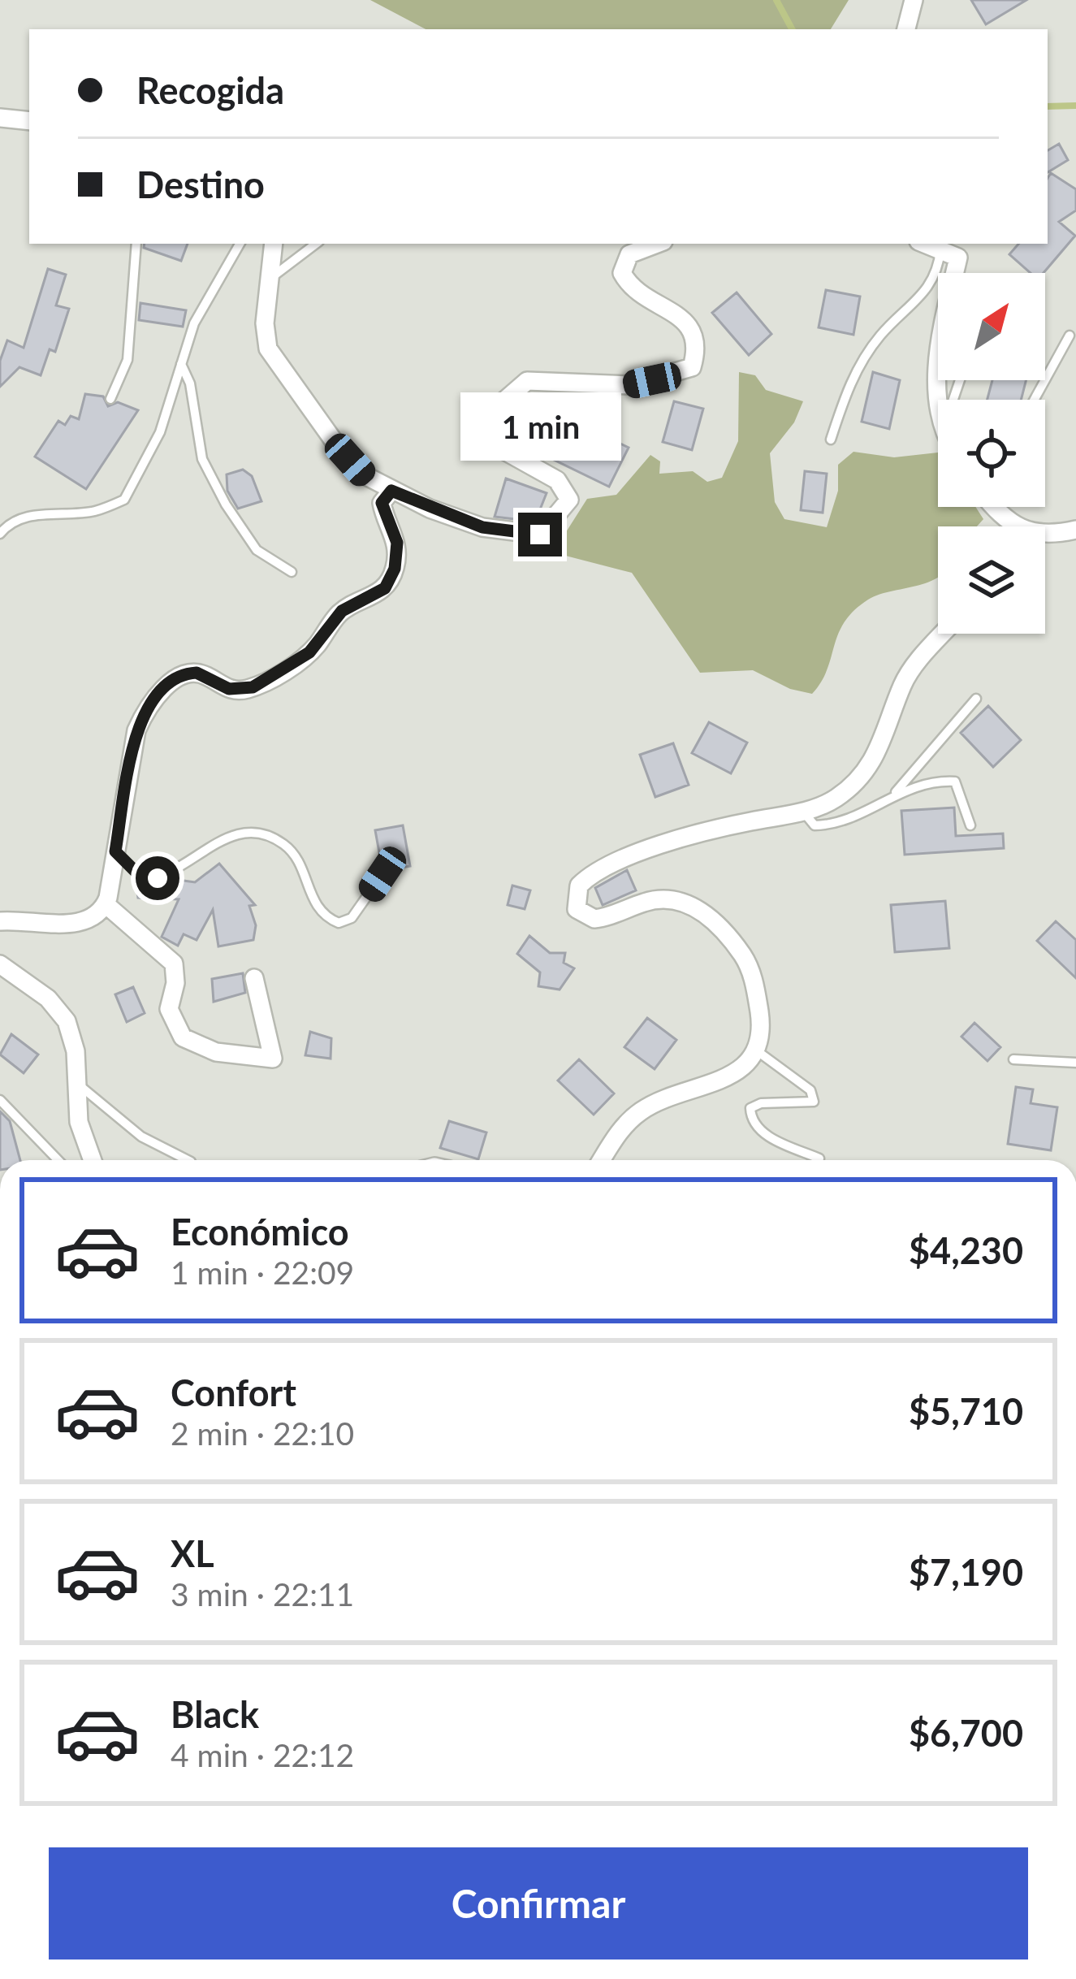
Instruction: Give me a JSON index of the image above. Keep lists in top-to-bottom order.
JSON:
{
  "north": "top right",
  "page": {
    "banner": ["Recogida", "Destino"],
    "bubble": "1 min",
    "list": [
      {
        "name": "Económico",
        "note": "1 min · 22:09",
        "value": "$4,230"
      },
      {
        "name": "Confort",
        "note": "2 min · 22:10",
        "value": "$5,710"
      },
      {
        "name": "XL",
        "note": "3 min · 22:11",
        "value": "$7,190"
      },
      {
        "name": "Black",
        "note": "4 min · 22:12",
        "value": "$6,700"
      }
    ],
    "buttons": "Confirmar"
  }
}
